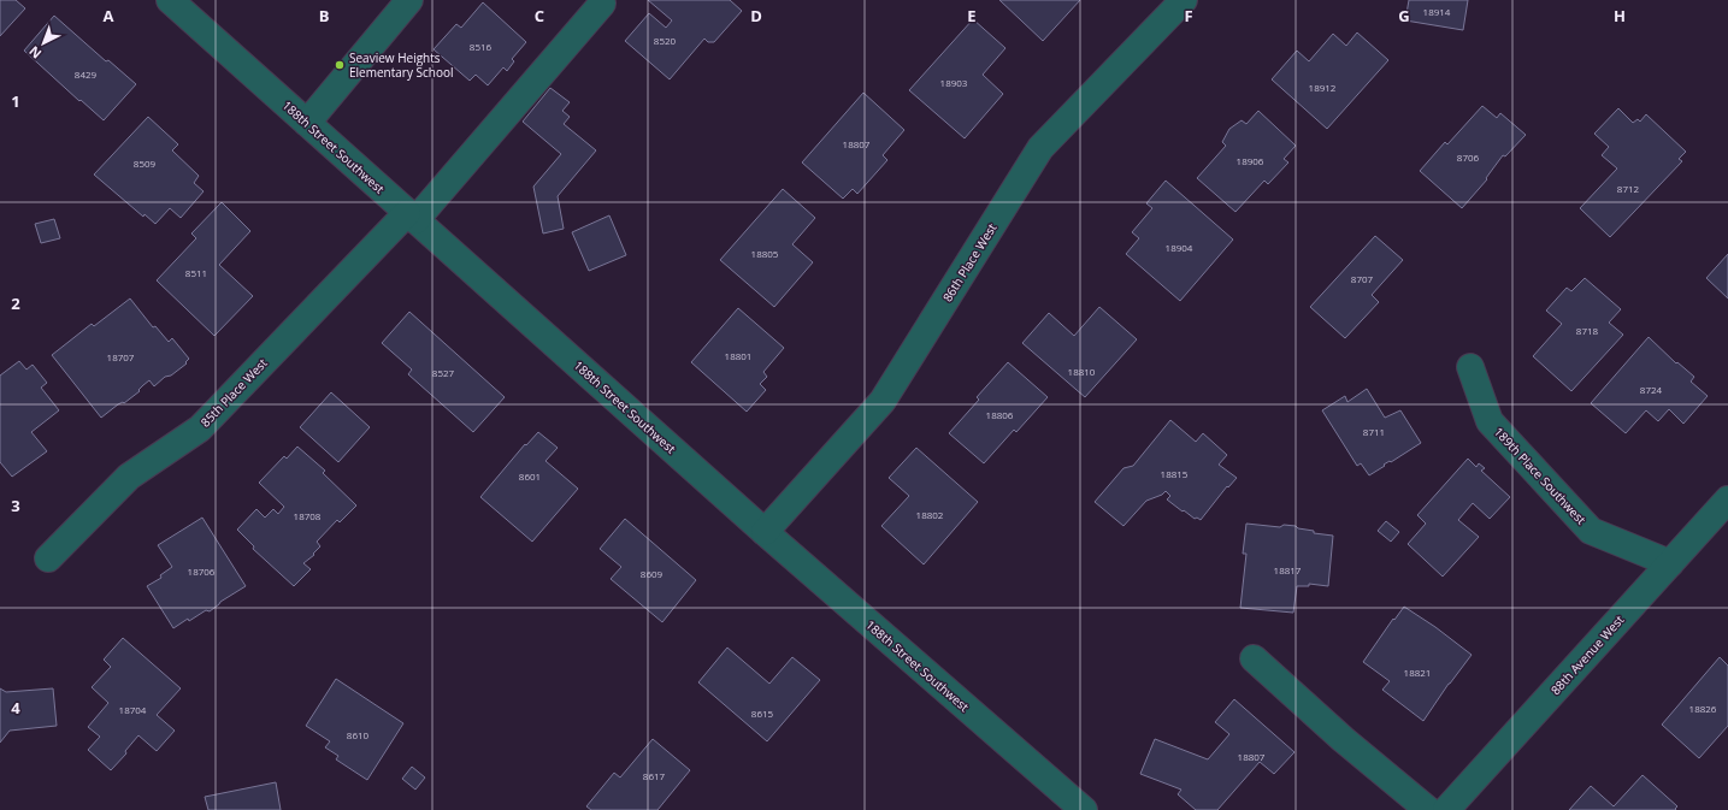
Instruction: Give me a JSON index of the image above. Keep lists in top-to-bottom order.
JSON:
{
  "streets": {
    "street": [
      "188th Street Southwest",
      "86th Place West",
      "85th Place West",
      "189th Place Southwest",
      "88th Avenue West"
    ]
  },
  "crossings": [
    ["188th Street Southwest", "86th Place West"],
    ["188th Street Southwest", "85th Place West"],
    ["189th Place Southwest", "88th Avenue West"]
  ],
  "places": ["Seaview Heights Elementary School"],
  "house_numbers": [
    "18914",
    "8520",
    "8516",
    "8429",
    "18903",
    "18912",
    "18807",
    "8706",
    "18906",
    "8509",
    "8712",
    "18904",
    "18805",
    "8511",
    "8707",
    "8718",
    "18801",
    "18707",
    "18810",
    "8527",
    "8724",
    "18806",
    "8711",
    "18815",
    "8601",
    "18802",
    "18708",
    "18817",
    "18706",
    "8609",
    "18821",
    "18826",
    "18704",
    "8615",
    "8610",
    "18807",
    "8617"
  ],
  "north": "bottom left",
  "grid": {
    "columns": [
      "A",
      "B",
      "C",
      "D",
      "E",
      "F",
      "G",
      "H"
    ],
    "rows": [
      "1",
      "2",
      "3",
      "4"
    ]
  }
}
